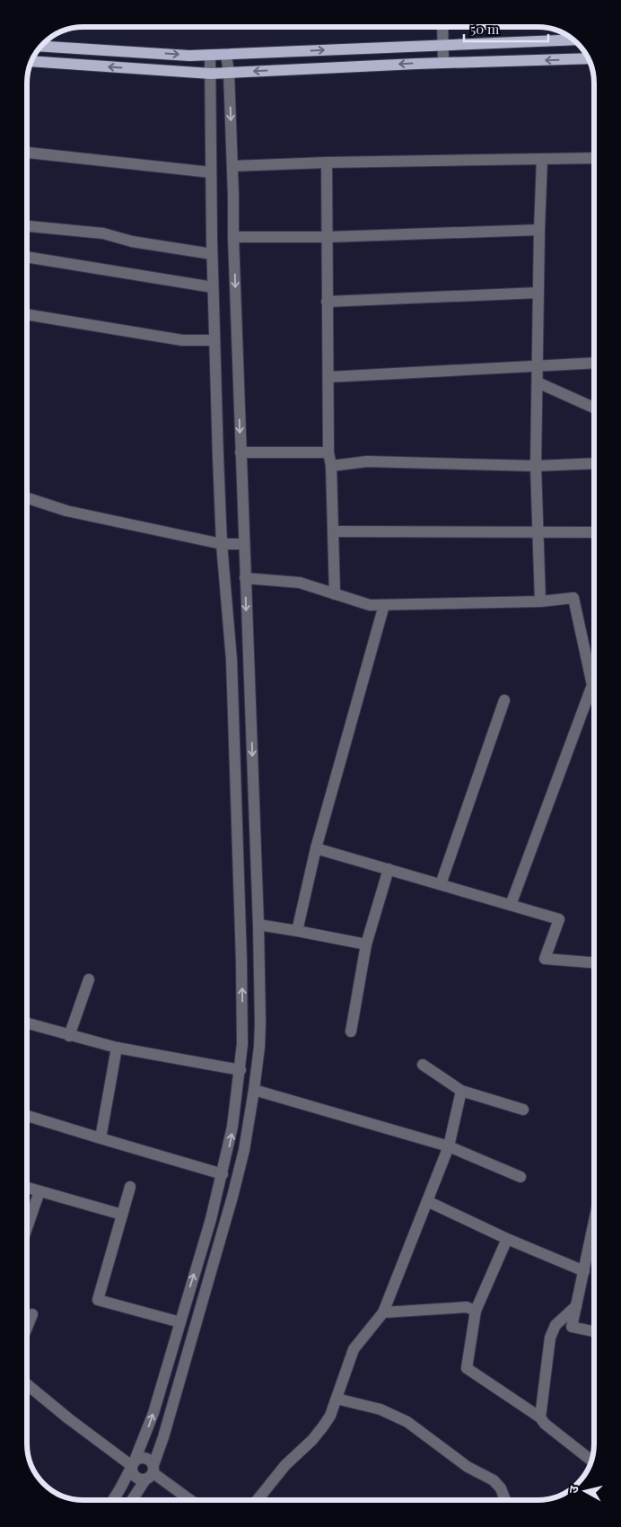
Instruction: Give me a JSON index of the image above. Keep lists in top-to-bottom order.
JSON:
{
  "scale_bar": "50 m",
  "north": "left"
}
